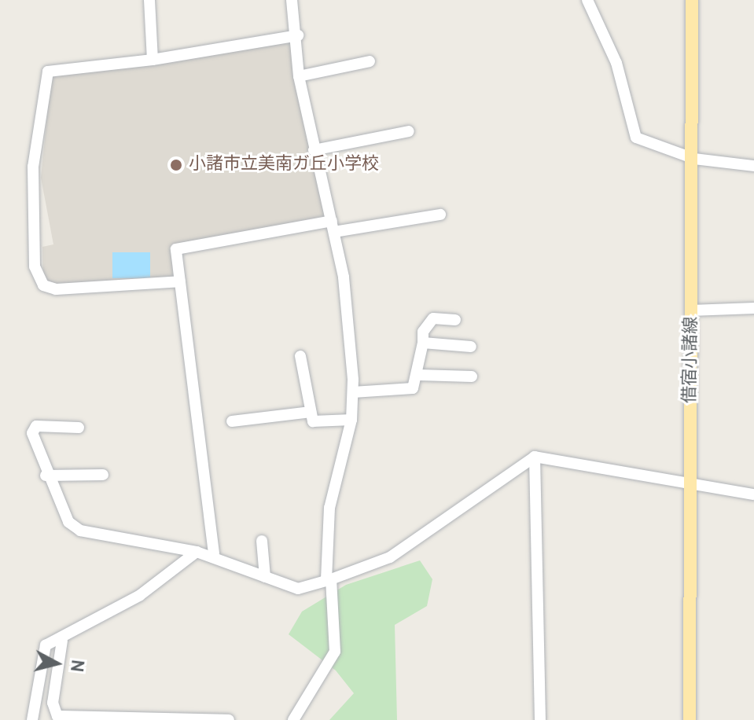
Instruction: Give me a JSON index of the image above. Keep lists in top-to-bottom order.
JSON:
{
  "streets": {
    "main road": ["借宿小諸線"]
  },
  "places": ["小諸市立美南ガ丘小学校"],
  "north": "right"
}
